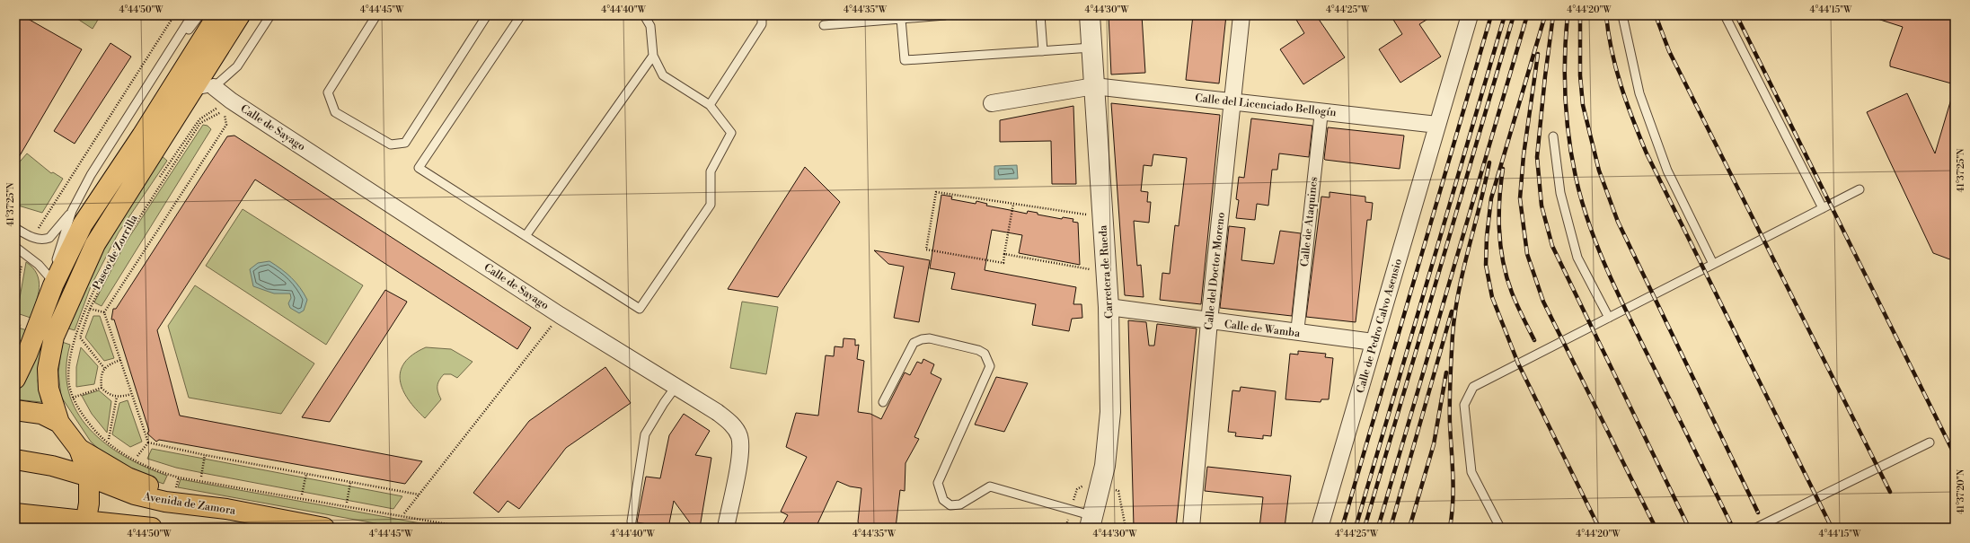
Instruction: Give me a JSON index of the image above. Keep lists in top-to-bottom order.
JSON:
{
  "streets": {
    "main road": ["Paseo de Zorrilla", "Avenida de Zamora"],
    "street": [
      "Calle del Licenciado Bellogín",
      "Calle de Sayago",
      "Calle de Ataquines",
      "Calle del Doctor Moreno",
      "Carretera de Rueda",
      "Calle de Pedro Calvo Asensio",
      "Calle de Wamba"
    ]
  },
  "crossings": [
    ["Calle del Licenciado Bellogín", "Calle de Ataquines"],
    ["Calle del Licenciado Bellogín", "Calle del Doctor Moreno"],
    ["Calle del Licenciado Bellogín", "Carretera de Rueda"],
    ["Calle del Licenciado Bellogín", "Calle de Pedro Calvo Asensio"],
    ["Calle de Sayago", "Paseo de Zorrilla"],
    ["Calle de Ataquines", "Calle de Wamba"],
    ["Paseo de Zorrilla", "Avenida de Zamora"],
    ["Calle del Doctor Moreno", "Calle de Wamba"],
    ["Carretera de Rueda", "Calle de Wamba"],
    ["Calle de Pedro Calvo Asensio", "Calle de Wamba"]
  ],
  "coordinates": [
    "4°44'50\"W",
    "4°44'45\"W",
    "4°44'40\"W",
    "4°44'35\"W",
    "4°44'30\"W",
    "4°44'25\"W",
    "4°44'20\"W",
    "4°44'15\"W",
    "41°37'25\"N",
    "41°37'20\"N"
  ]
}
